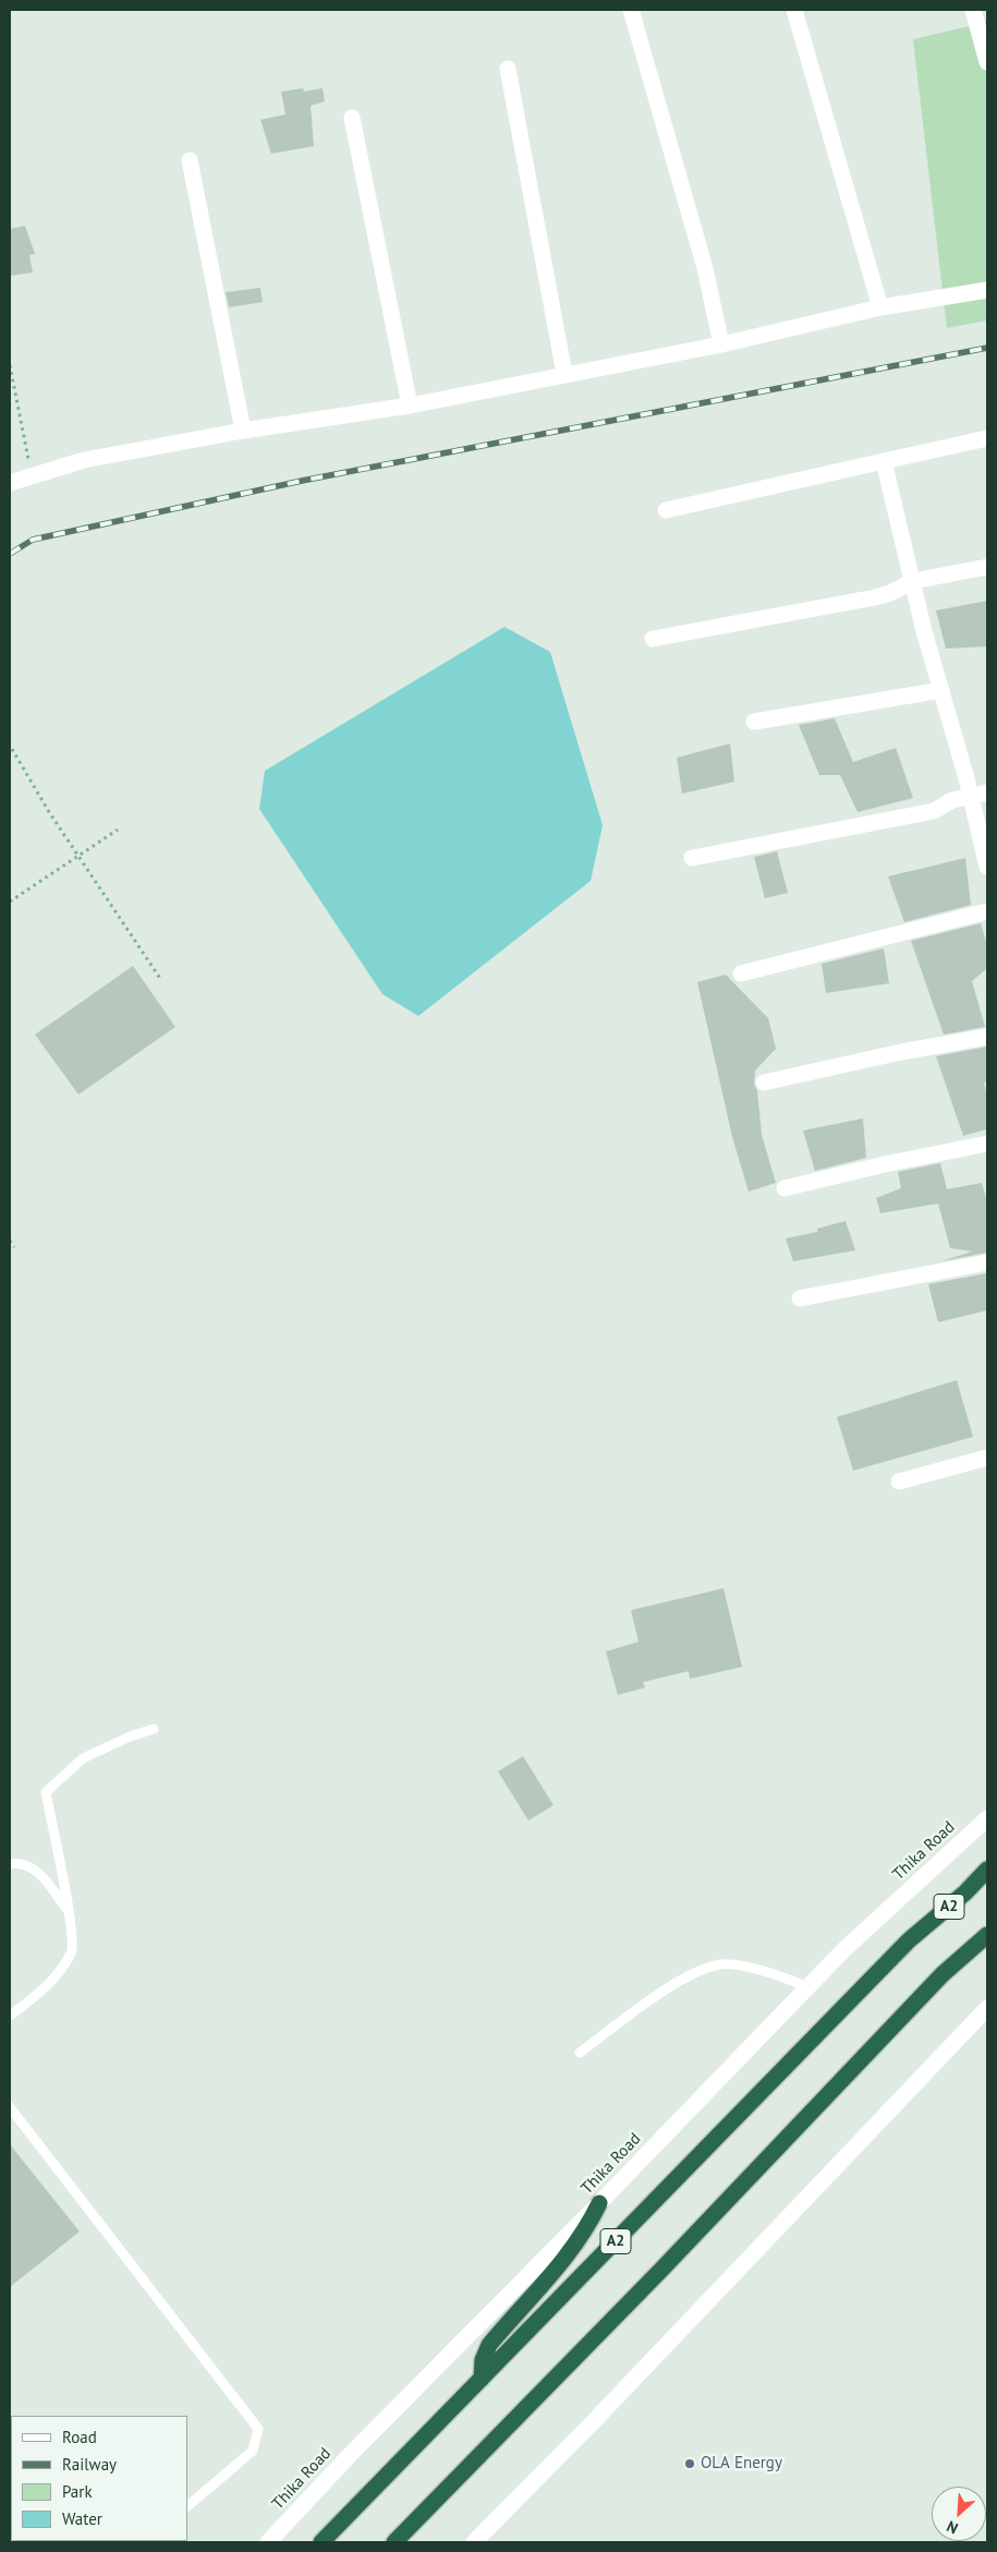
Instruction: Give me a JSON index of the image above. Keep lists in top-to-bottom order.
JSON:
{
  "streets": {
    "highway": ["A2"],
    "street": ["Thika Road"]
  },
  "places": ["OLA Energy"],
  "legend": [
    "Road",
    "Railway",
    "Park",
    "Water"
  ],
  "north": "bottom left"
}
